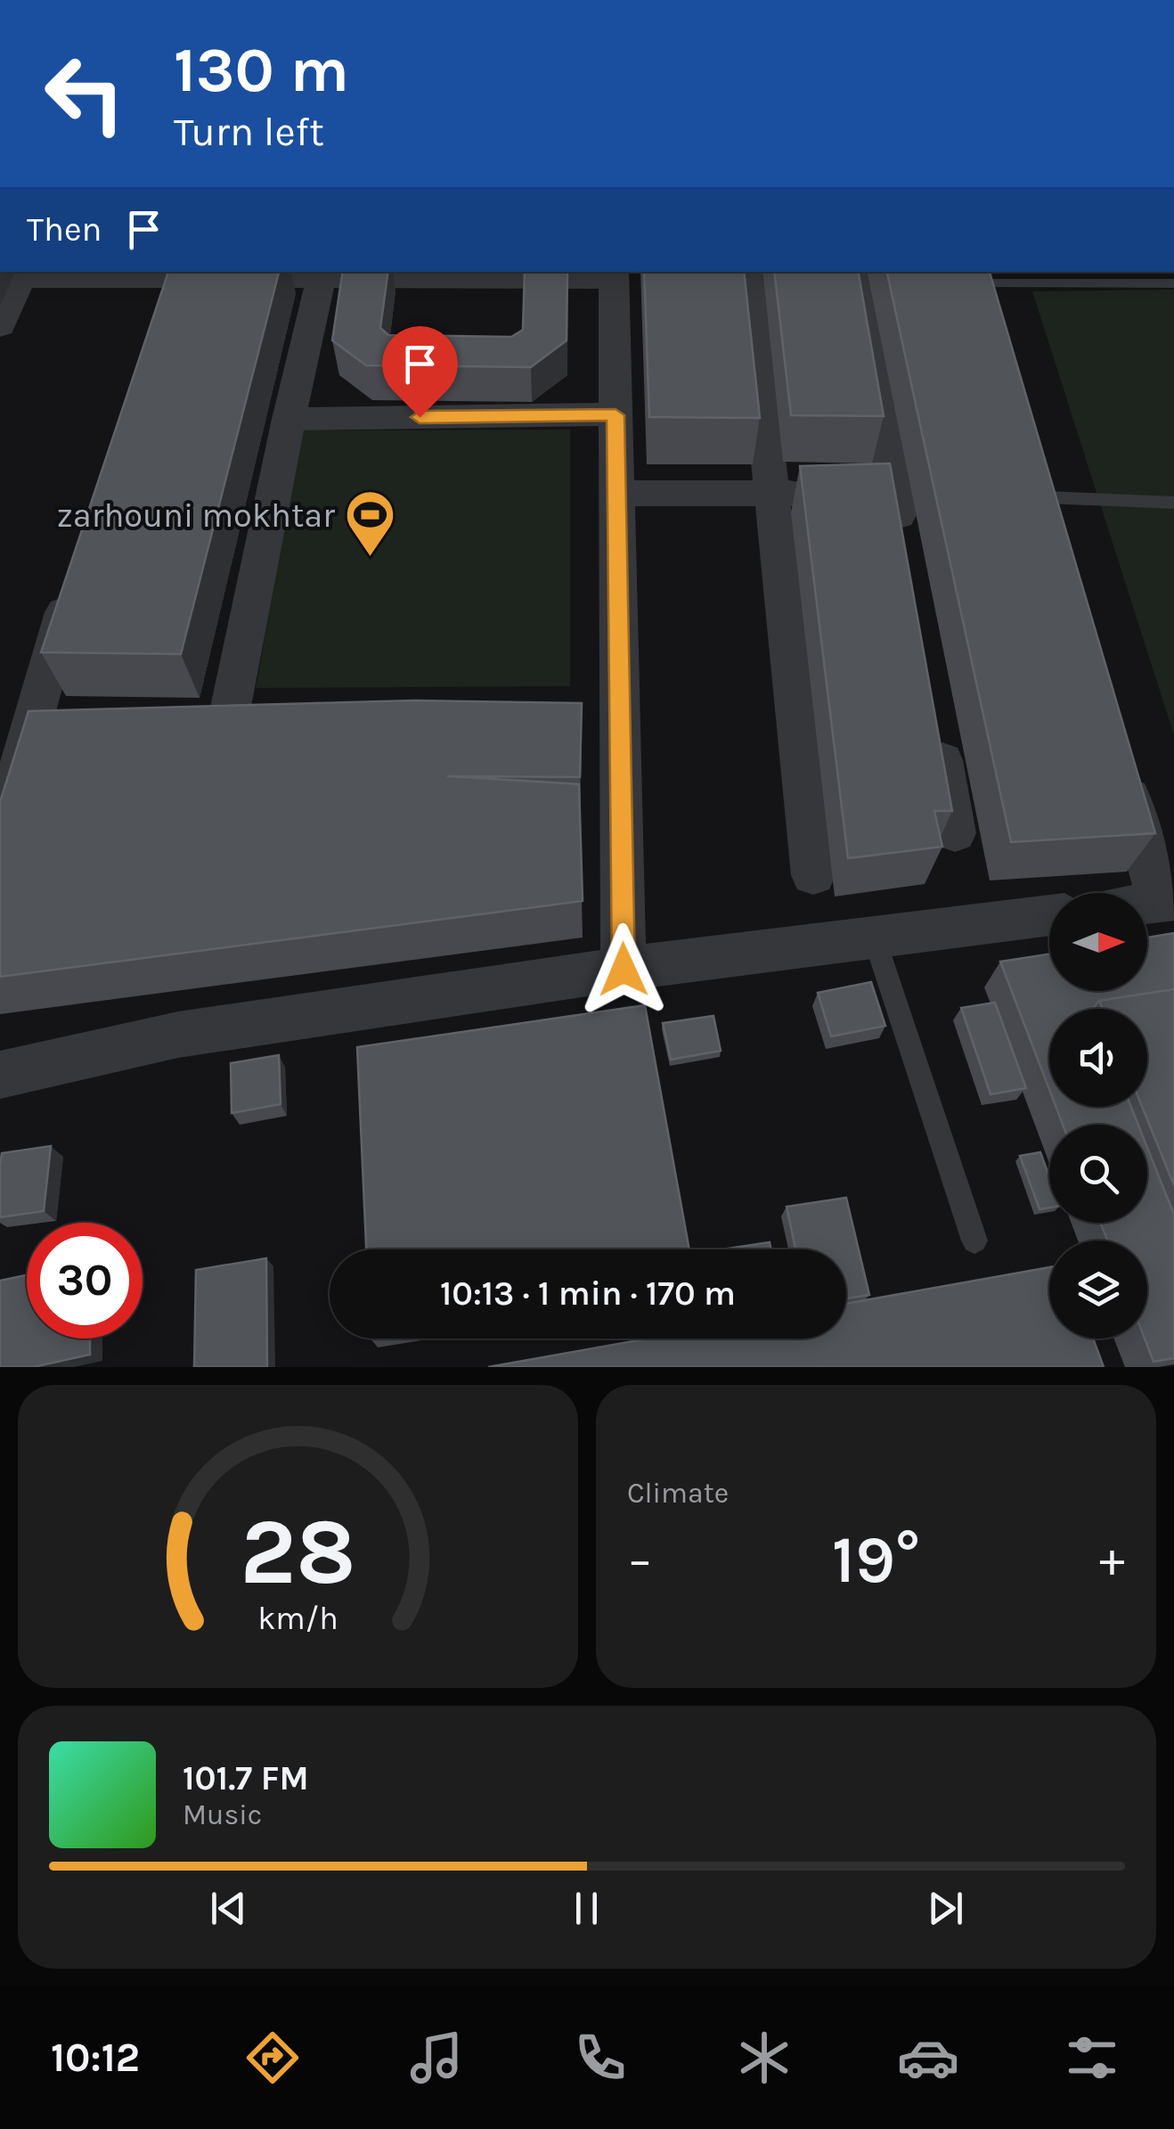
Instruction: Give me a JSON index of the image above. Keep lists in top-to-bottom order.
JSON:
{
  "places": {
    "sports": ["zarhouni mokhtar"]
  },
  "north": "right",
  "page": {
    "turn": ["130 m", "Turn left"],
    "then": "Then",
    "limit": "30",
    "trip": "10:13 · 1 min · 170 m",
    "tile": "Climate",
    "heat": ["−", "19°", "+"],
    "song": ["101.7 FM", "Music"],
    "tabs": "10:12",
    "gauge": ["28", "km/h"]
  }
}
